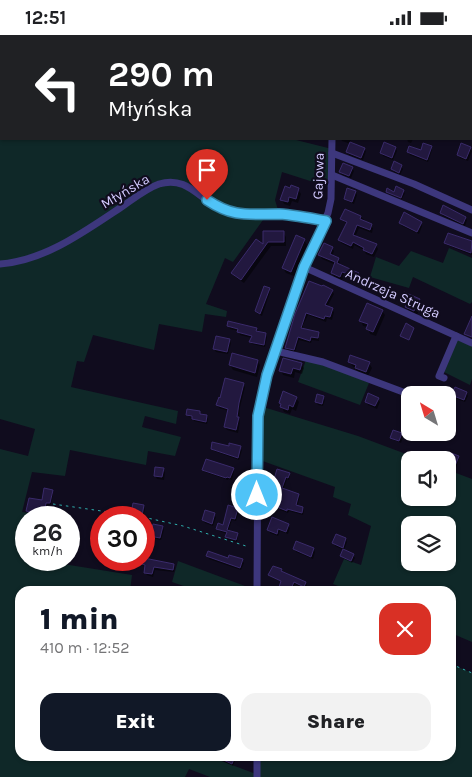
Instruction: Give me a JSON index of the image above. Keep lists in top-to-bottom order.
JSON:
{
  "streets": {
    "street": ["Gajowa", "Młyńska", "Andrzeja Struga"]
  },
  "crossings": [
    ["Gajowa", "Młyńska"],
    ["Gajowa", "Andrzeja Struga"]
  ],
  "north": "top left",
  "page": {
    "status": "12:51",
    "turn": ["290 m", "Młyńska"],
    "speed": "26 km/h",
    "limit": "30",
    "heading": ["1 min", "410 m · 12:52"],
    "buttons": ["Exit", "Share"]
  }
}
